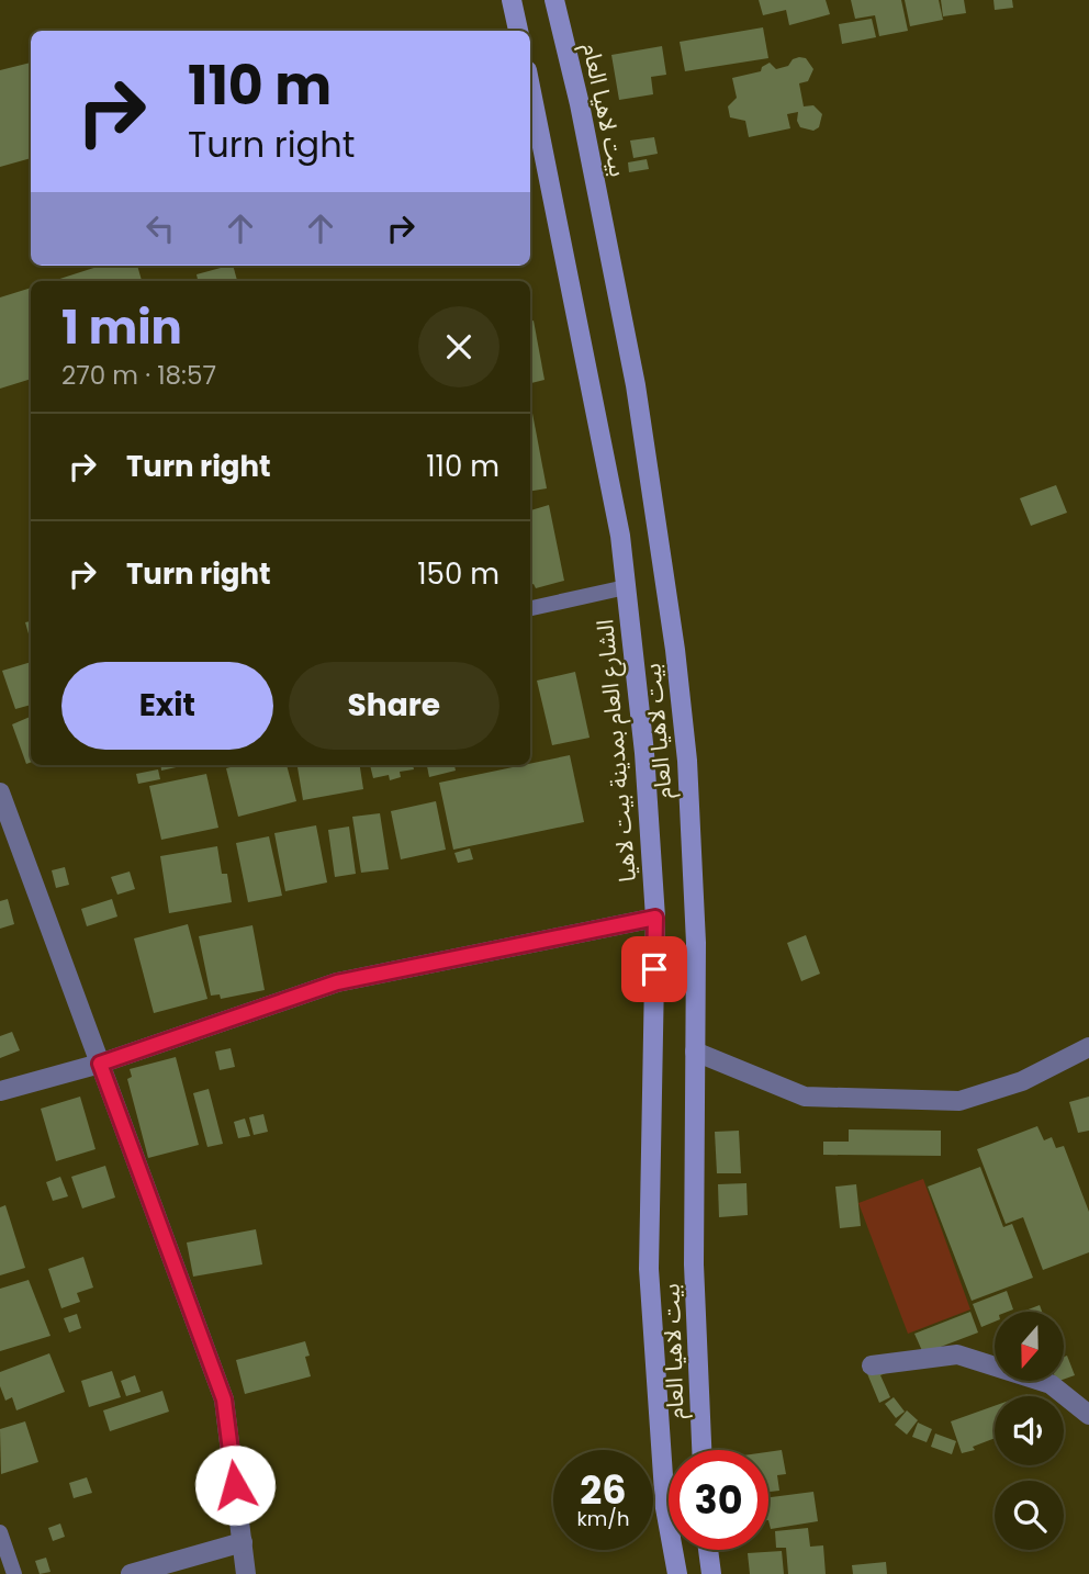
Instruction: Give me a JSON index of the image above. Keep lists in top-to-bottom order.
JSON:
{
  "streets": {
    "main road": ["بيت لاهيا العام", "الشارع العام بمدينة بيت لاهيا"]
  },
  "north": "bottom",
  "page": {
    "turn": ["110 m", "Turn right"],
    "heading": ["1 min", "270 m · 18:57"],
    "list": [
      {
        "name": "Turn right",
        "value": "110 m"
      },
      {
        "name": "Turn right",
        "value": "150 m"
      }
    ],
    "buttons": ["Exit", "Share"],
    "speed": "26 km/h",
    "limit": "30"
  }
}
